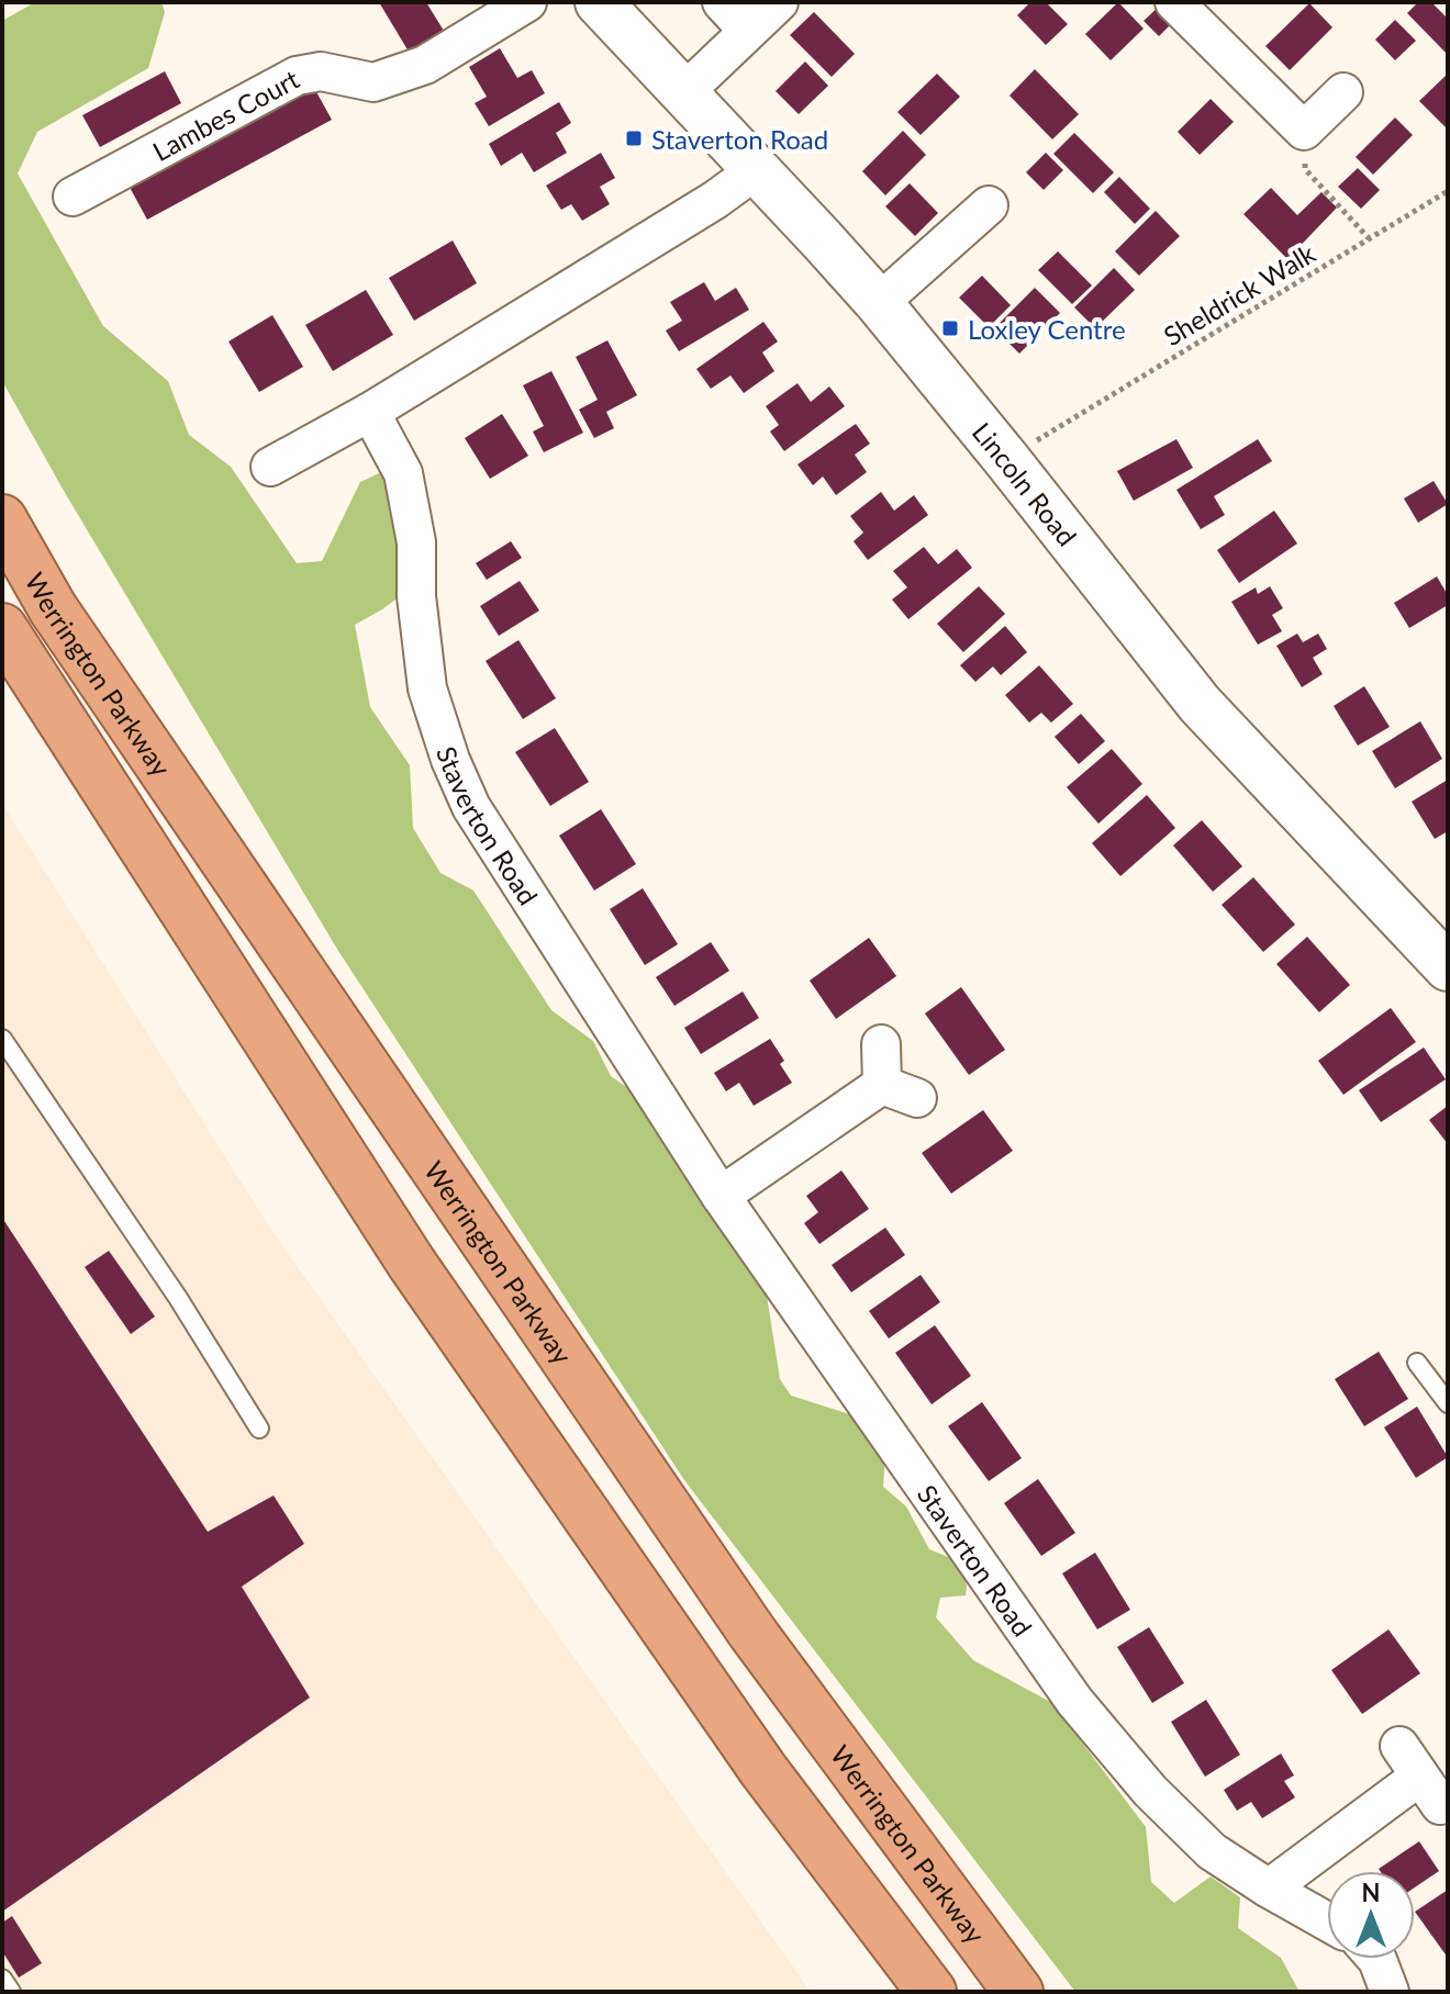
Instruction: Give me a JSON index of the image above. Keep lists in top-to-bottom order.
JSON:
{
  "streets": {
    "highway": ["Werrington Parkway"],
    "street": ["Lambes Court", "Lincoln Road", "Staverton Road"],
    "path": ["Sheldrick Walk"]
  },
  "crossings": [
    ["Sheldrick Walk", "Lincoln Road"]
  ],
  "places": {
    "transit": ["Staverton Road", "Loxley Centre"]
  },
  "north": "top"
}
